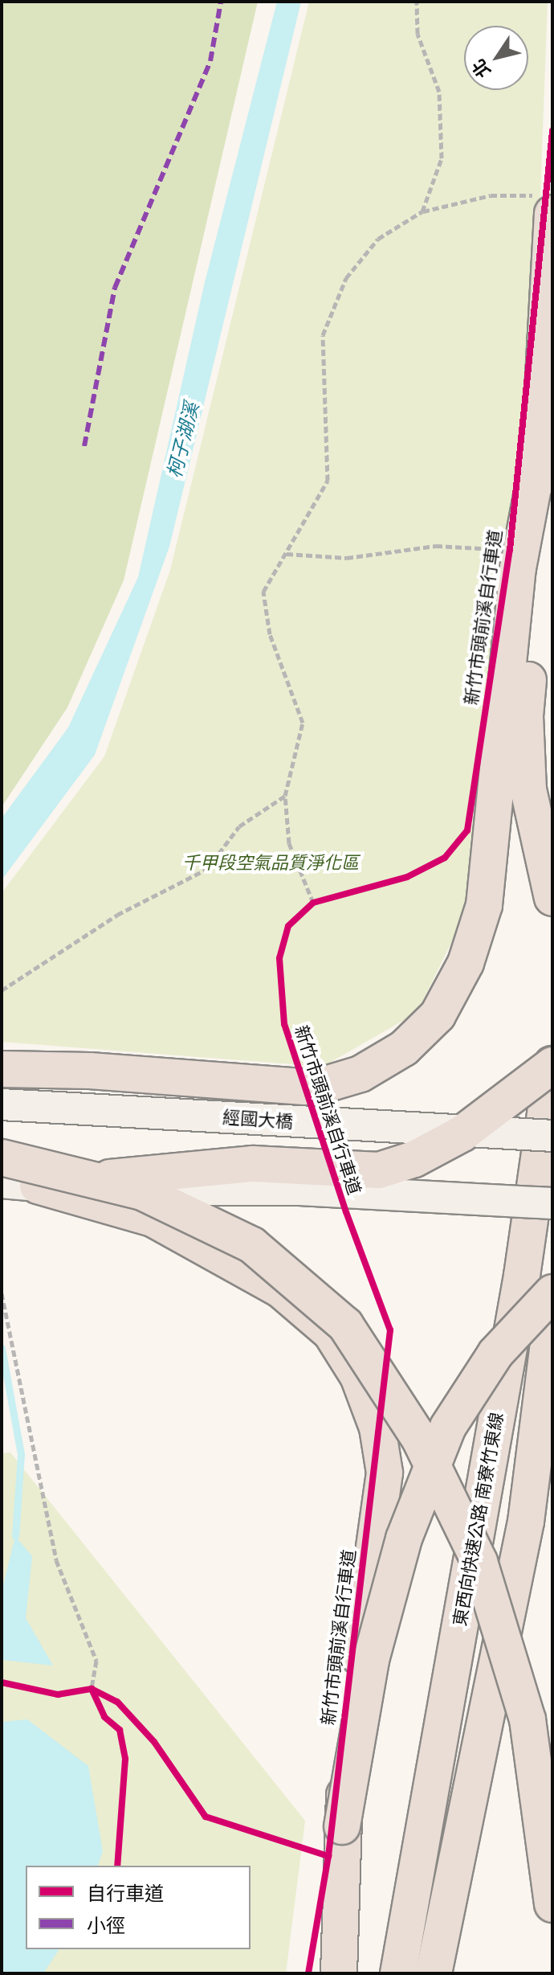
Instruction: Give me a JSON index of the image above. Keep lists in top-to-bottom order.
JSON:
{
  "streets": {
    "highway": ["東西向快速公路 南寮竹東線"],
    "main road": ["經國大橋"],
    "cycle path": ["新竹市頭前溪自行車道"]
  },
  "water": ["柯子湖溪"],
  "parks": ["千甲段空氣品質淨化區"],
  "legend": ["自行車道", "小徑"],
  "north": "bottom left"
}
